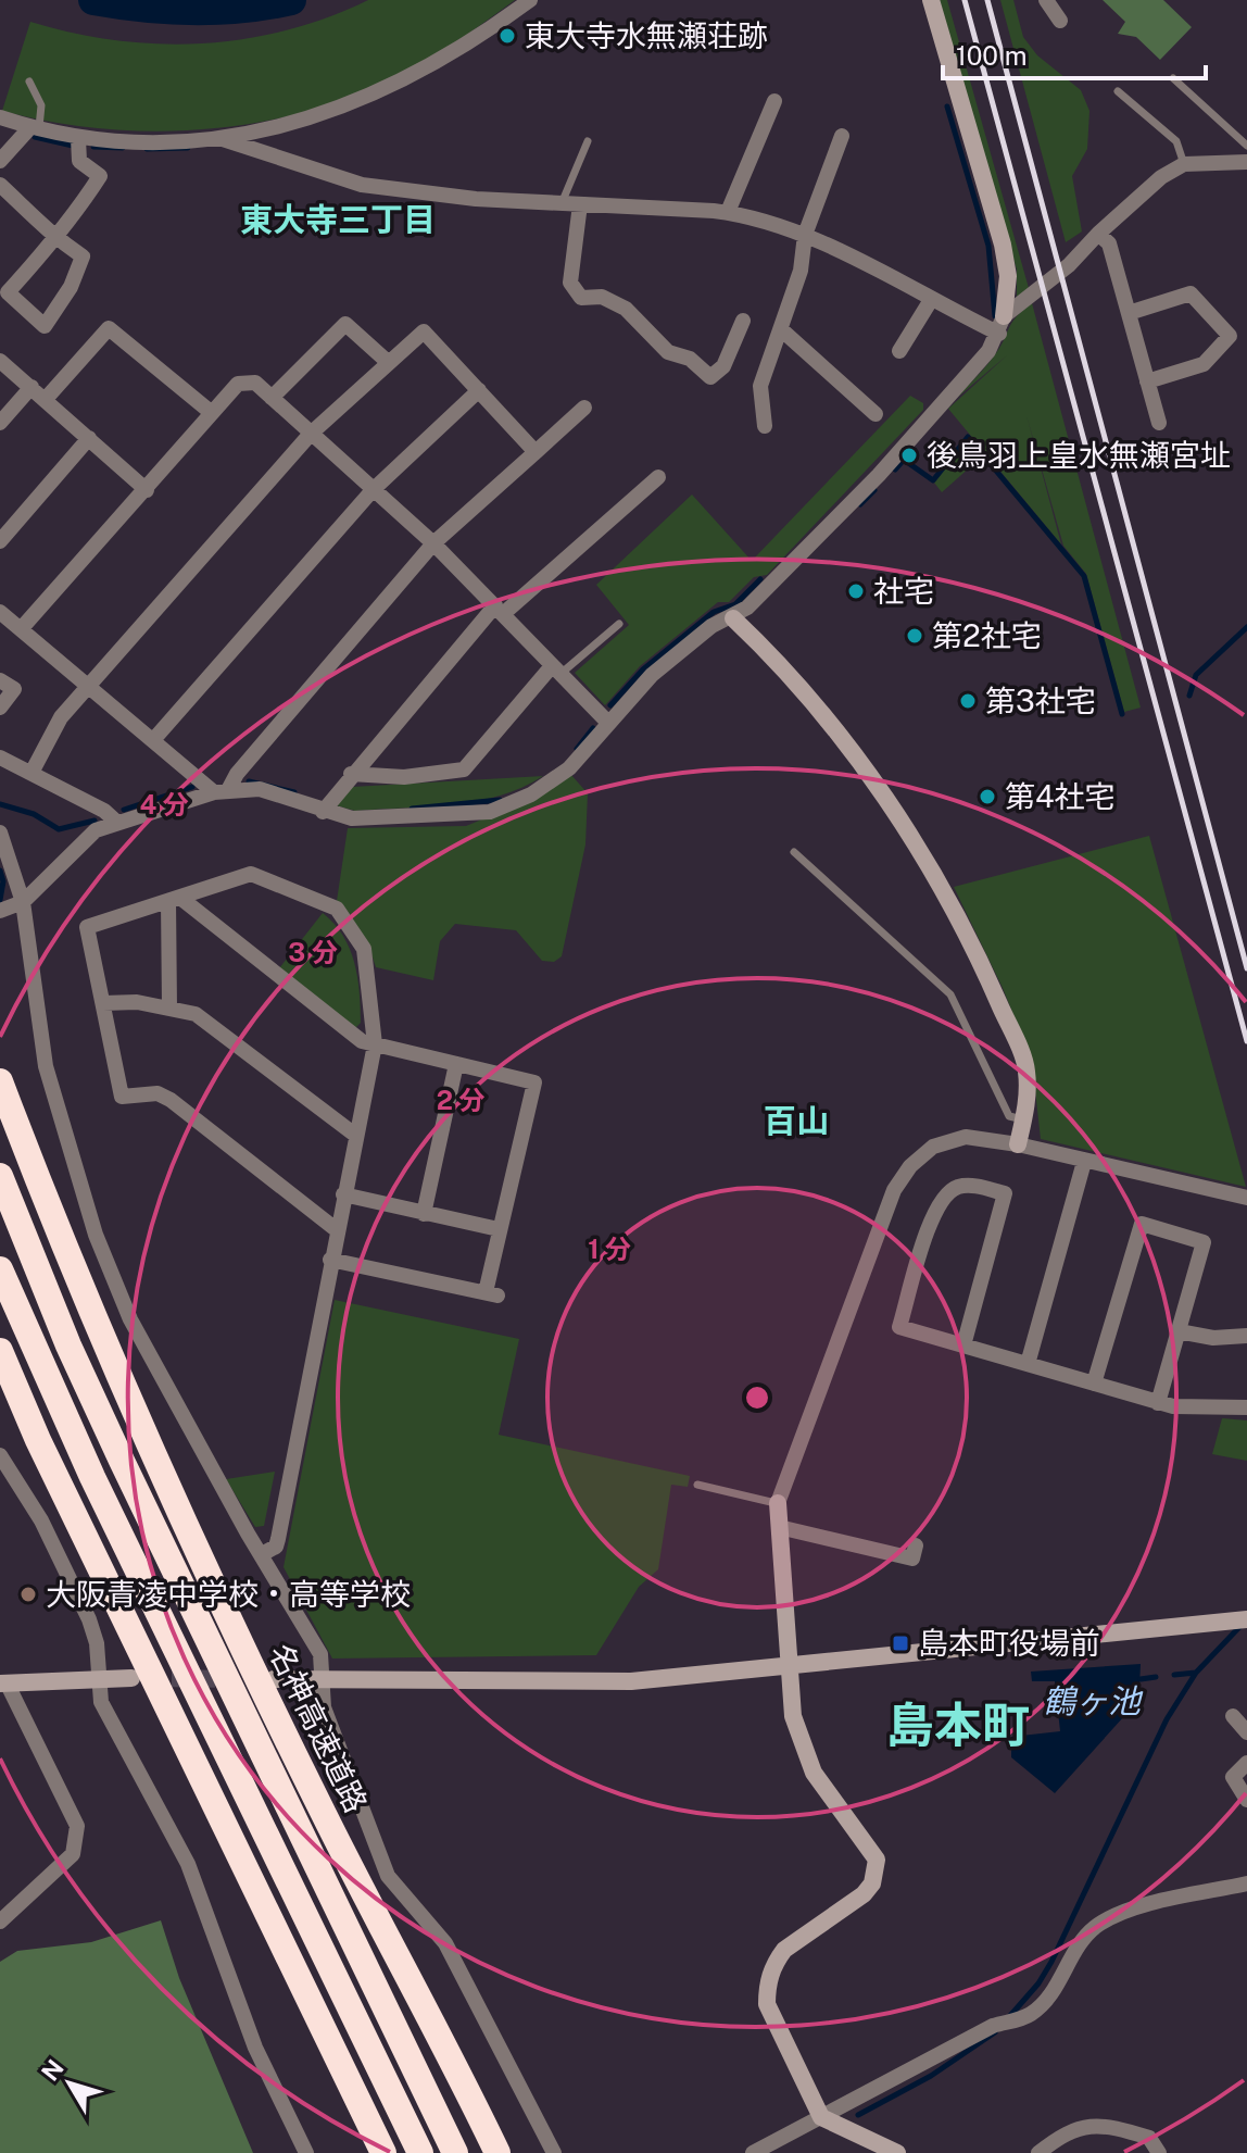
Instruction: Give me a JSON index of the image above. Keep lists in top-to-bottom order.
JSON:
{
  "streets": {
    "highway": ["名神高速道路"]
  },
  "districts": ["東大寺三丁目", "百山", "島本町"],
  "water": ["鶴ヶ池"],
  "places": {
    "other": [
      "東大寺水無瀬荘跡",
      "後鳥羽上皇水無瀬宮址",
      "社宅",
      "第2社宅",
      "第3社宅",
      "第4社宅",
      "大阪青凌中学校・高等学校"
    ],
    "transit": ["島本町役場前"]
  },
  "scale_bar": "100 m",
  "north": "top left",
  "rings": [
    "4 分",
    "3 分",
    "2 分",
    "1 分"
  ]
}
